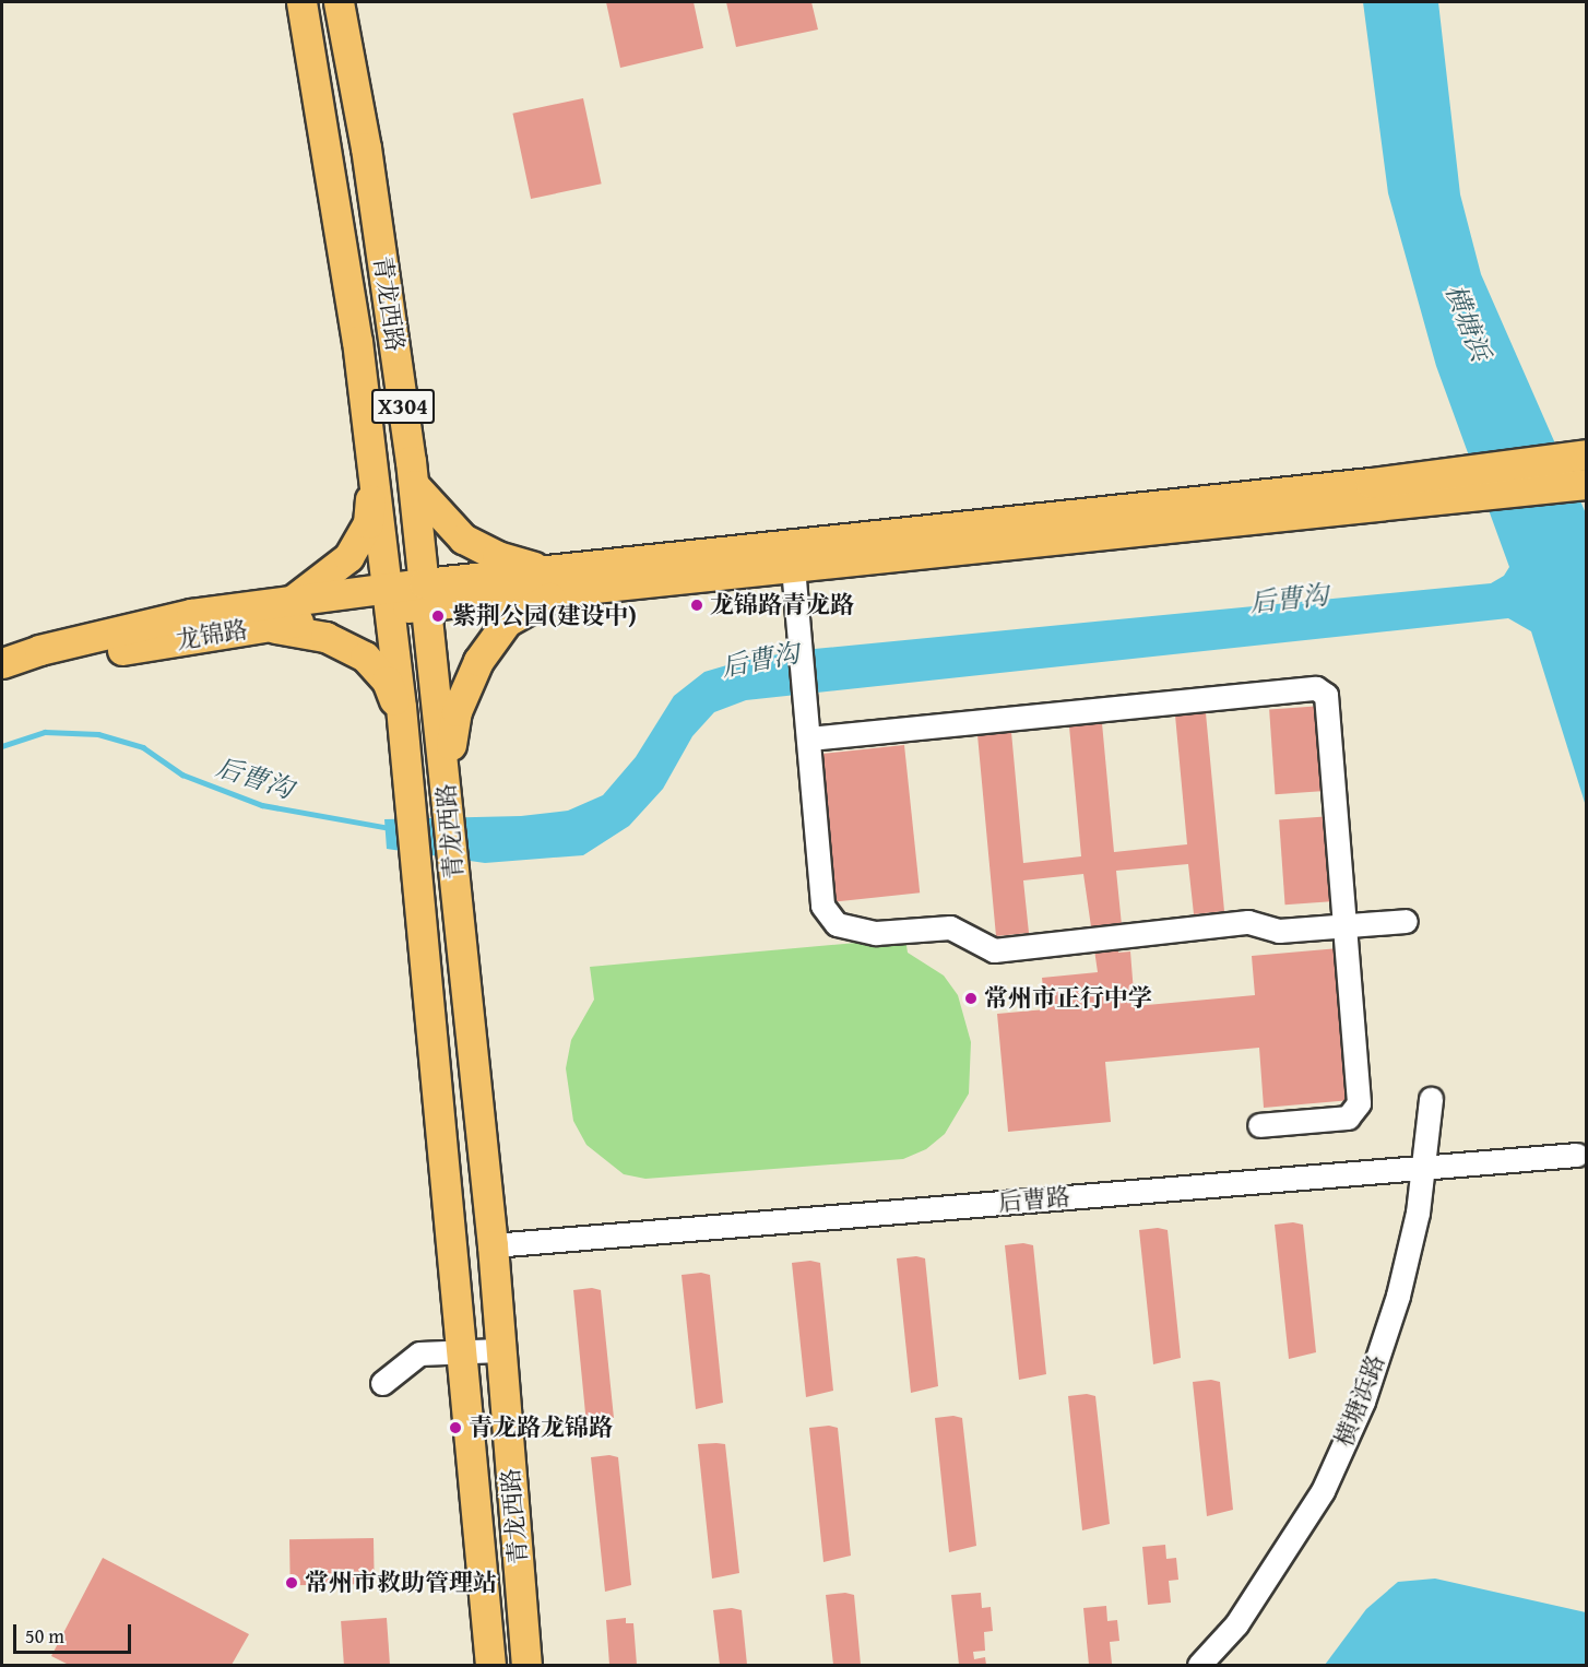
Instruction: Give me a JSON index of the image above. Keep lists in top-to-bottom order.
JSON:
{
  "streets": {
    "main road": ["青龙西路", "X304", "龙锦路"],
    "street": ["后曹路", "横塘浜路"]
  },
  "crossings": [
    ["青龙西路", "龙锦路"],
    ["青龙西路", "后曹路"],
    ["后曹路", "横塘浜路"]
  ],
  "water": ["横塘浜", "后曹沟"],
  "places": [
    "龙锦路青龙路",
    "紫荆公园(建设中)",
    "常州市正行中学",
    "青龙路龙锦路",
    "常州市救助管理站"
  ],
  "scale_bar": "50 m"
}
